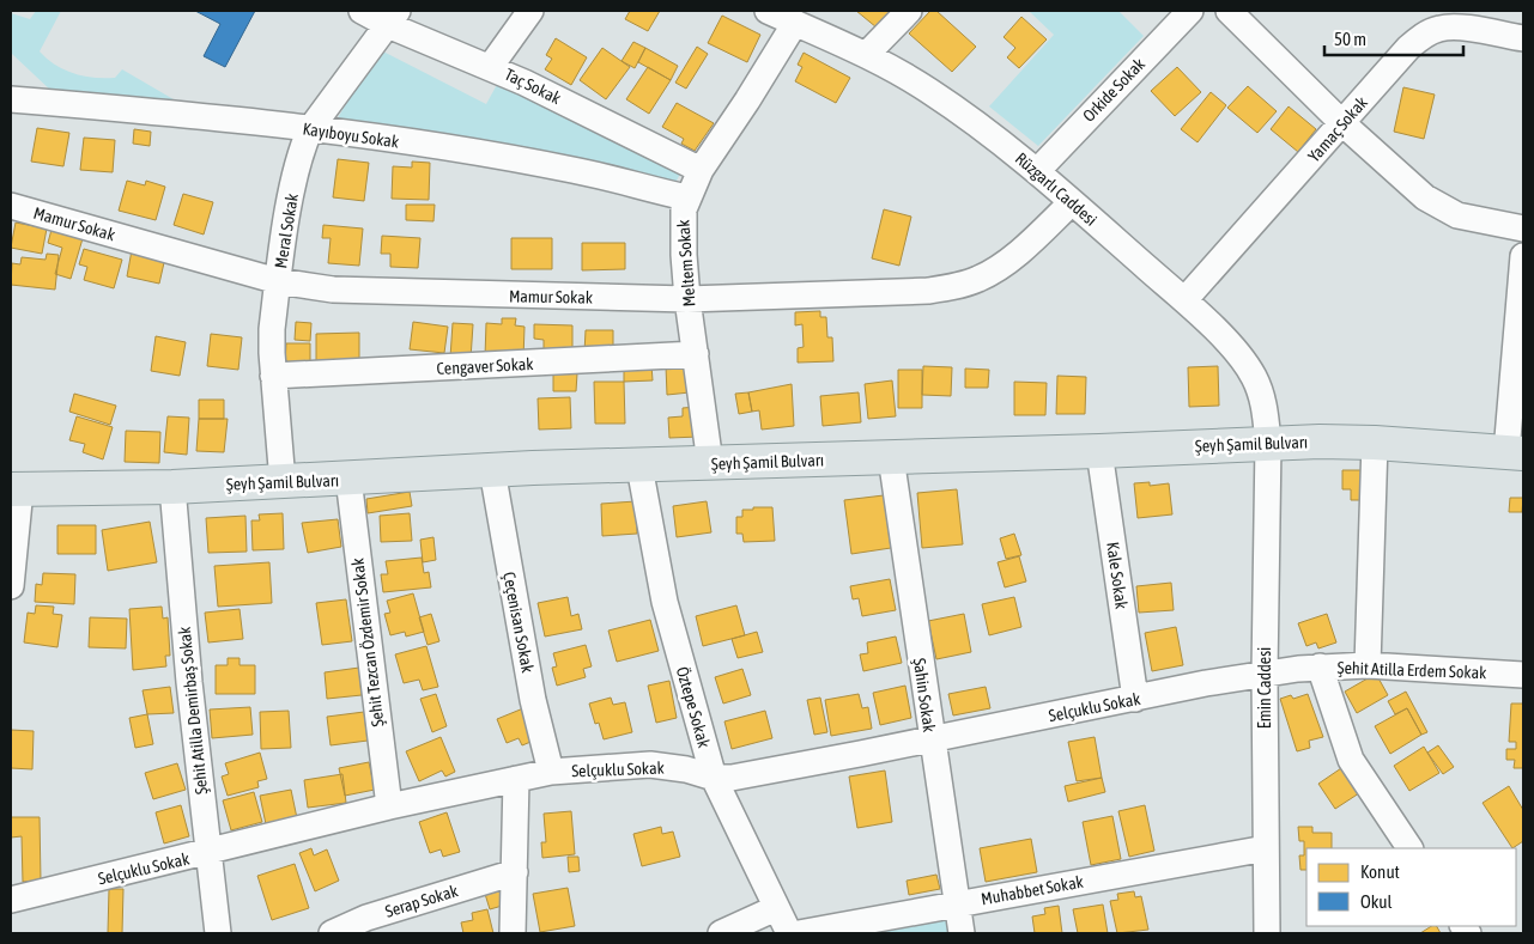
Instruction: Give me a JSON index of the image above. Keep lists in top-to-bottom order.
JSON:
{
  "streets": {
    "main road": ["Şeyh Şamil Bulvarı"],
    "street": [
      "Taç Sokak",
      "Orkide Sokak",
      "Yamaç Sokak",
      "Kayıboyu Sokak",
      "Rüzgarlı Caddesi",
      "Mamur Sokak",
      "Meral Sokak",
      "Meltem Sokak",
      "Cengaver Sokak",
      "Kale Sokak",
      "Çeçenisan Sokak",
      "Şehit Tezcan Özdemir Sokak",
      "Şehit Atilla Erdem Sokak",
      "Emin Caddesi",
      "Şahin Sokak",
      "Öztepe Sokak",
      "Selçuklu Sokak",
      "Şehit Atilla Demirbaş Sokak",
      "Muhabbet Sokak",
      "Serap Sokak"
    ]
  },
  "crossings": [
    ["Taç Sokak", "Meral Sokak"],
    ["Taç Sokak", "Meltem Sokak"],
    ["Orkide Sokak", "Rüzgarlı Caddesi"],
    ["Yamaç Sokak", "Rüzgarlı Caddesi"],
    ["Kayıboyu Sokak", "Meral Sokak"],
    ["Kayıboyu Sokak", "Meltem Sokak"],
    ["Rüzgarlı Caddesi", "Mamur Sokak"],
    ["Rüzgarlı Caddesi", "Meltem Sokak"],
    ["Rüzgarlı Caddesi", "Şeyh Şamil Bulvarı"],
    ["Rüzgarlı Caddesi", "Emin Caddesi"],
    ["Mamur Sokak", "Meral Sokak"],
    ["Mamur Sokak", "Meltem Sokak"],
    ["Meral Sokak", "Cengaver Sokak"],
    ["Meral Sokak", "Şeyh Şamil Bulvarı"],
    ["Meltem Sokak", "Cengaver Sokak"],
    ["Meltem Sokak", "Şeyh Şamil Bulvarı"],
    ["Şeyh Şamil Bulvarı", "Kale Sokak"],
    ["Şeyh Şamil Bulvarı", "Çeçenisan Sokak"],
    ["Şeyh Şamil Bulvarı", "Şehit Tezcan Özdemir Sokak"],
    ["Şeyh Şamil Bulvarı", "Emin Caddesi"],
    ["Şeyh Şamil Bulvarı", "Şahin Sokak"],
    ["Şeyh Şamil Bulvarı", "Öztepe Sokak"],
    ["Şeyh Şamil Bulvarı", "Şehit Atilla Demirbaş Sokak"],
    ["Kale Sokak", "Selçuklu Sokak"],
    ["Çeçenisan Sokak", "Selçuklu Sokak"],
    ["Şehit Tezcan Özdemir Sokak", "Selçuklu Sokak"],
    ["Şehit Atilla Erdem Sokak", "Emin Caddesi"],
    ["Şehit Atilla Erdem Sokak", "Selçuklu Sokak"],
    ["Emin Caddesi", "Selçuklu Sokak"],
    ["Emin Caddesi", "Muhabbet Sokak"],
    ["Şahin Sokak", "Selçuklu Sokak"],
    ["Şahin Sokak", "Muhabbet Sokak"],
    ["Öztepe Sokak", "Selçuklu Sokak"],
    ["Selçuklu Sokak", "Şehit Atilla Demirbaş Sokak"]
  ],
  "legend": ["Konut", "Okul"],
  "scale_bar": "50 m"
}
